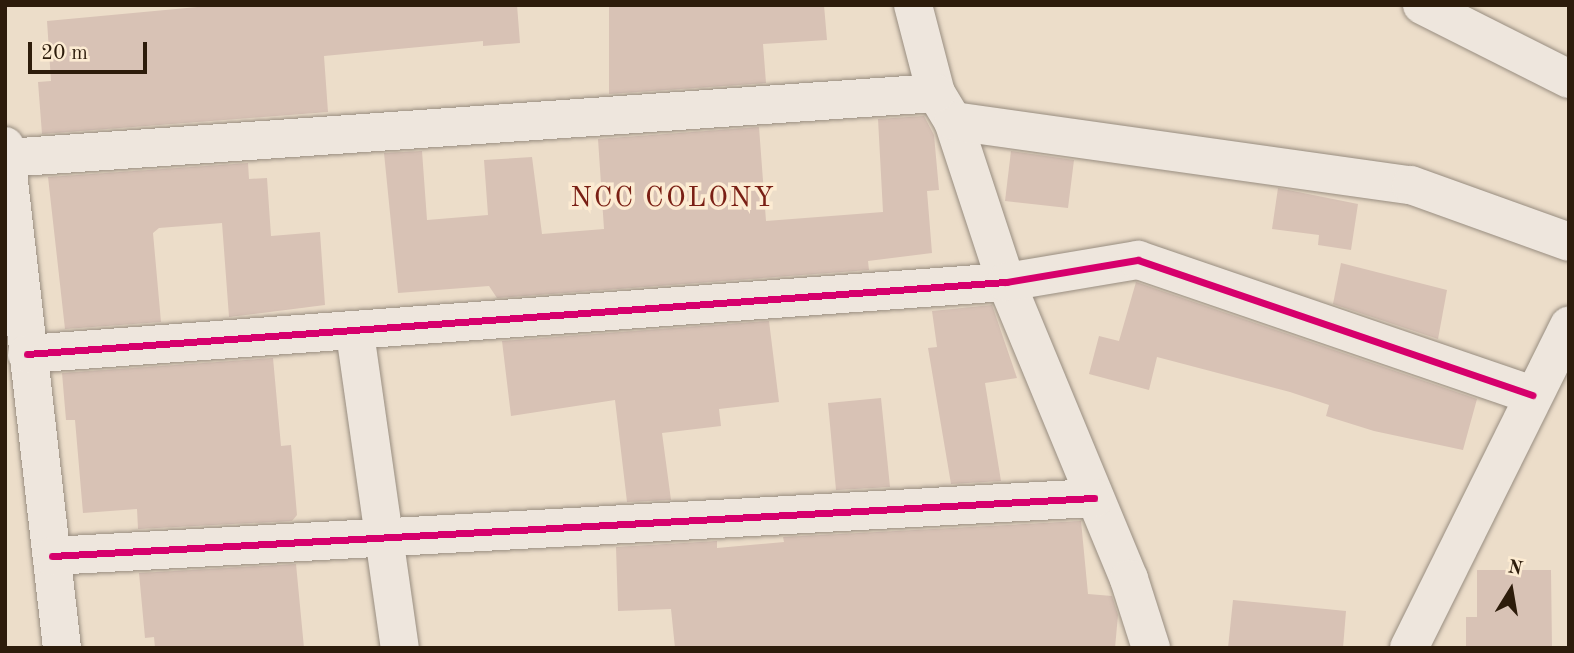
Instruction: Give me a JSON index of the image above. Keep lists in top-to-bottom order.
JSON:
{
  "districts": ["NCC COLONY"],
  "scale_bar": "20 m",
  "north": "top"
}
